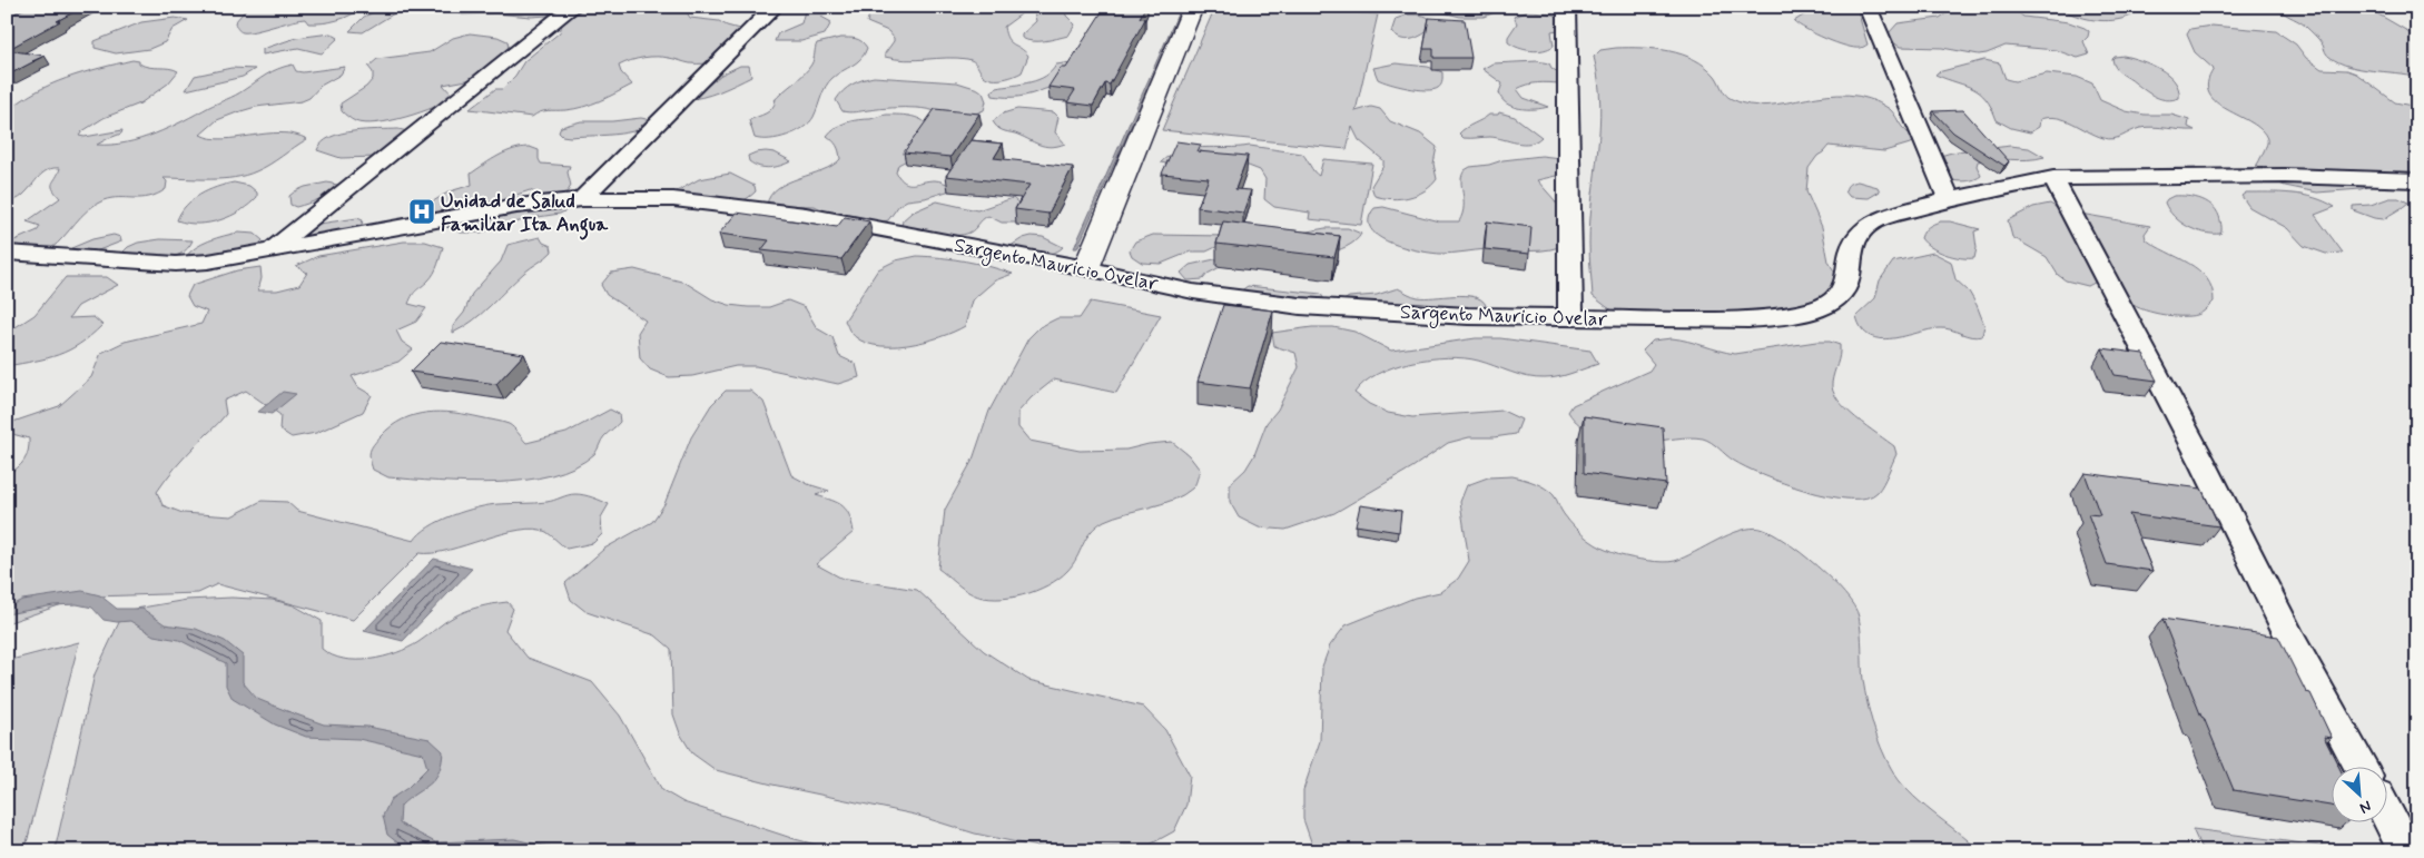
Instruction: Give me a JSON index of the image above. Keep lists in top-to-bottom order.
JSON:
{
  "streets": {
    "street": ["Sargento Mauricio Ovelar"]
  },
  "places": {
    "hospital": ["Unidad de Salud Familiar Ita Angua"]
  },
  "north": "bottom right"
}
